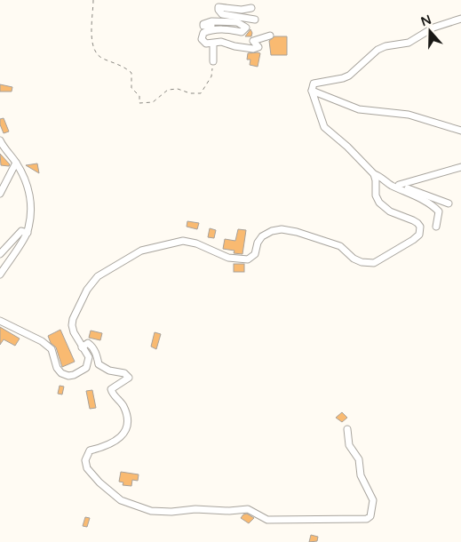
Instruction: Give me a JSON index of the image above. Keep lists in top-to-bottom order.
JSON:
{
  "north": "top"
}
